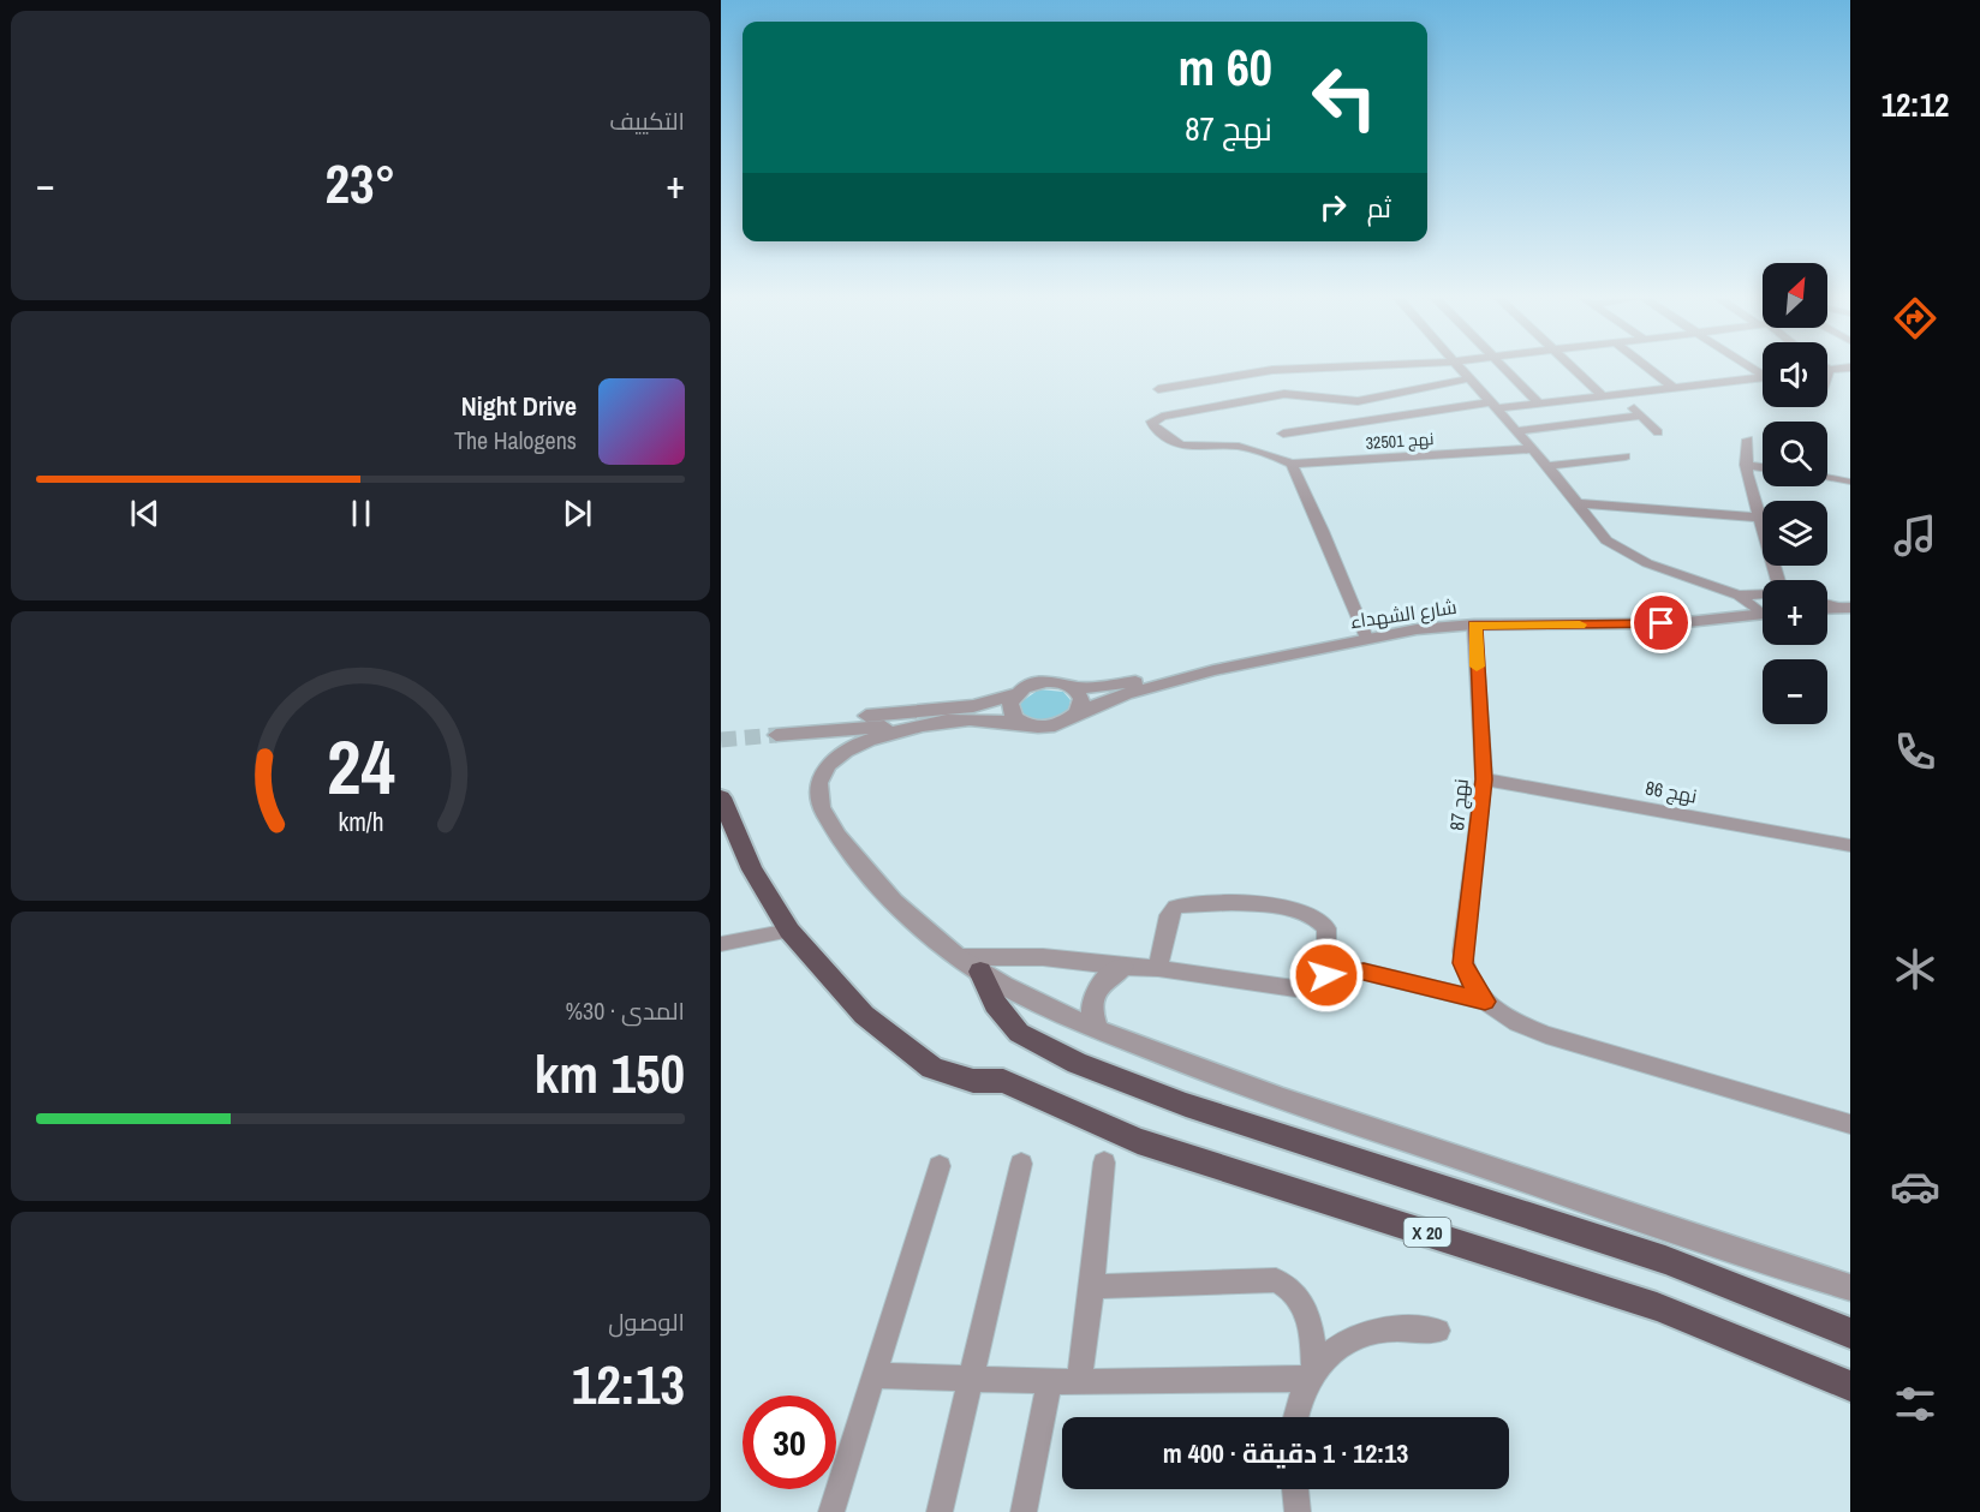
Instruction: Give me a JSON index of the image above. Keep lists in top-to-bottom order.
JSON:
{
  "streets": {
    "highway": ["X 20"],
    "street": [
      "نهج 32501",
      "شارع الشهداء",
      "نهج 86",
      "نهج 87"
    ]
  },
  "crossings": [
    ["شارع الشهداء", "نهج 87"],
    ["نهج 86", "نهج 87"]
  ],
  "north": "top right",
  "page": {
    "tabs": "12:12",
    "tile": [
      "التكييف",
      ["المدى · 30%", "150 km"],
      ["الوصول", "12:13"]
    ],
    "turn": ["60 m", "نهج 87"],
    "heat": ["−", "23°", "+"],
    "then": "ثم",
    "map_buttons": ["+", "−"],
    "song": ["Night Drive", "The Halogens"],
    "limit": "30",
    "trip": "12:13 · 1 دقيقة · 400 m",
    "gauge": ["24", "km/h"]
  }
}
